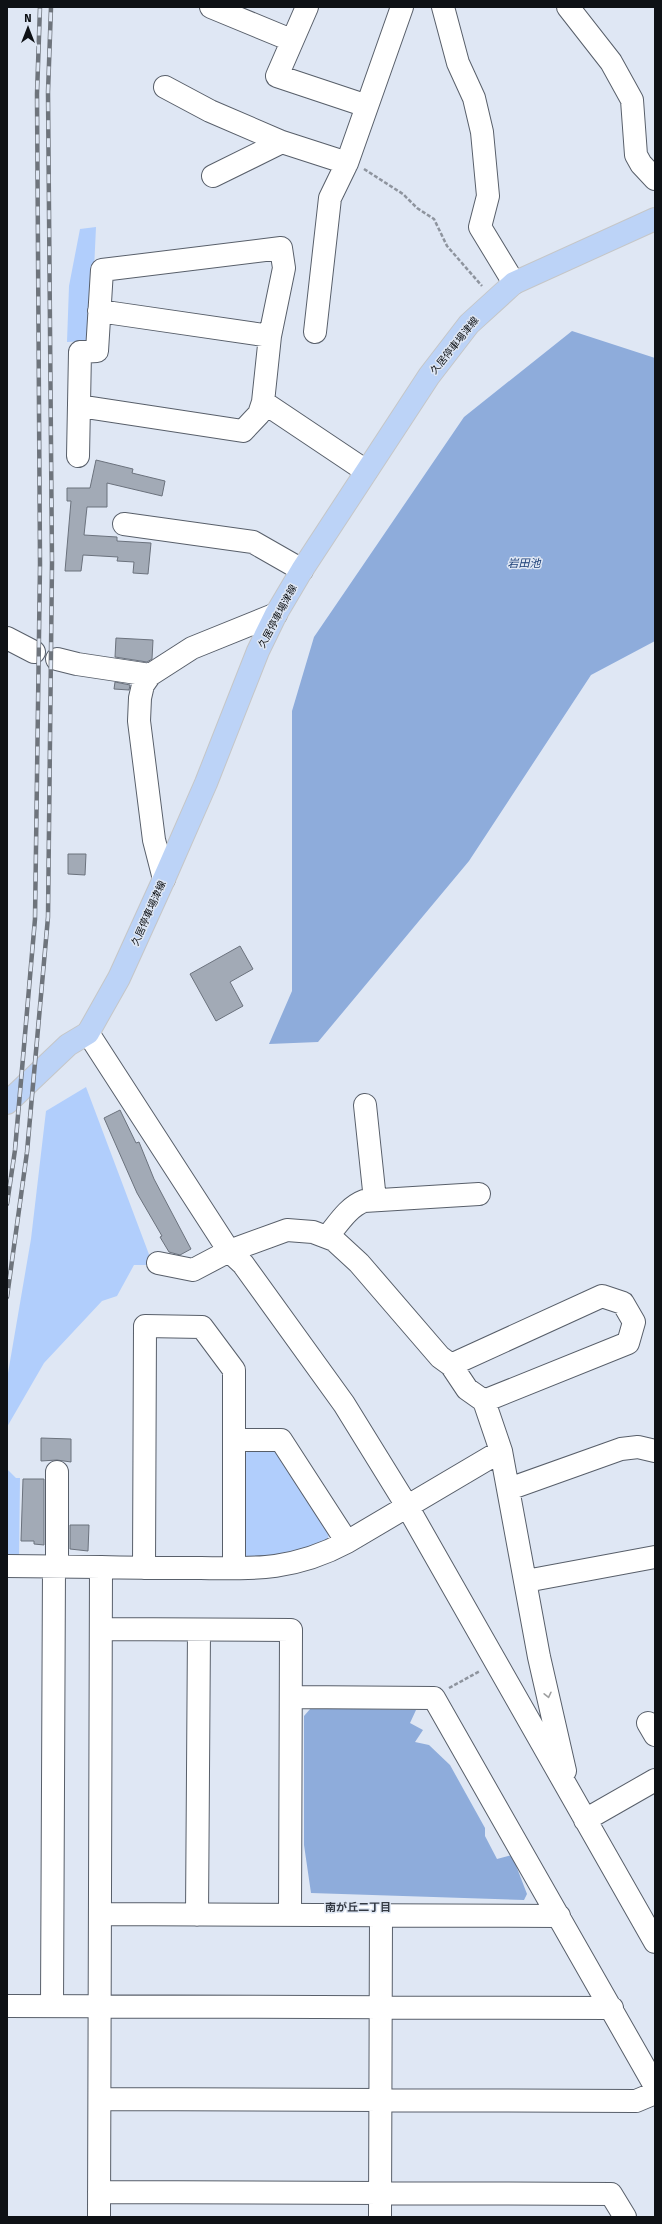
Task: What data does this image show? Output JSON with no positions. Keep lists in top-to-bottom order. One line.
{"streets":{"main road":["久居停車場津線"]},"districts":["南が丘二丁目"],"water":["岩田池"],"north":"top"}
